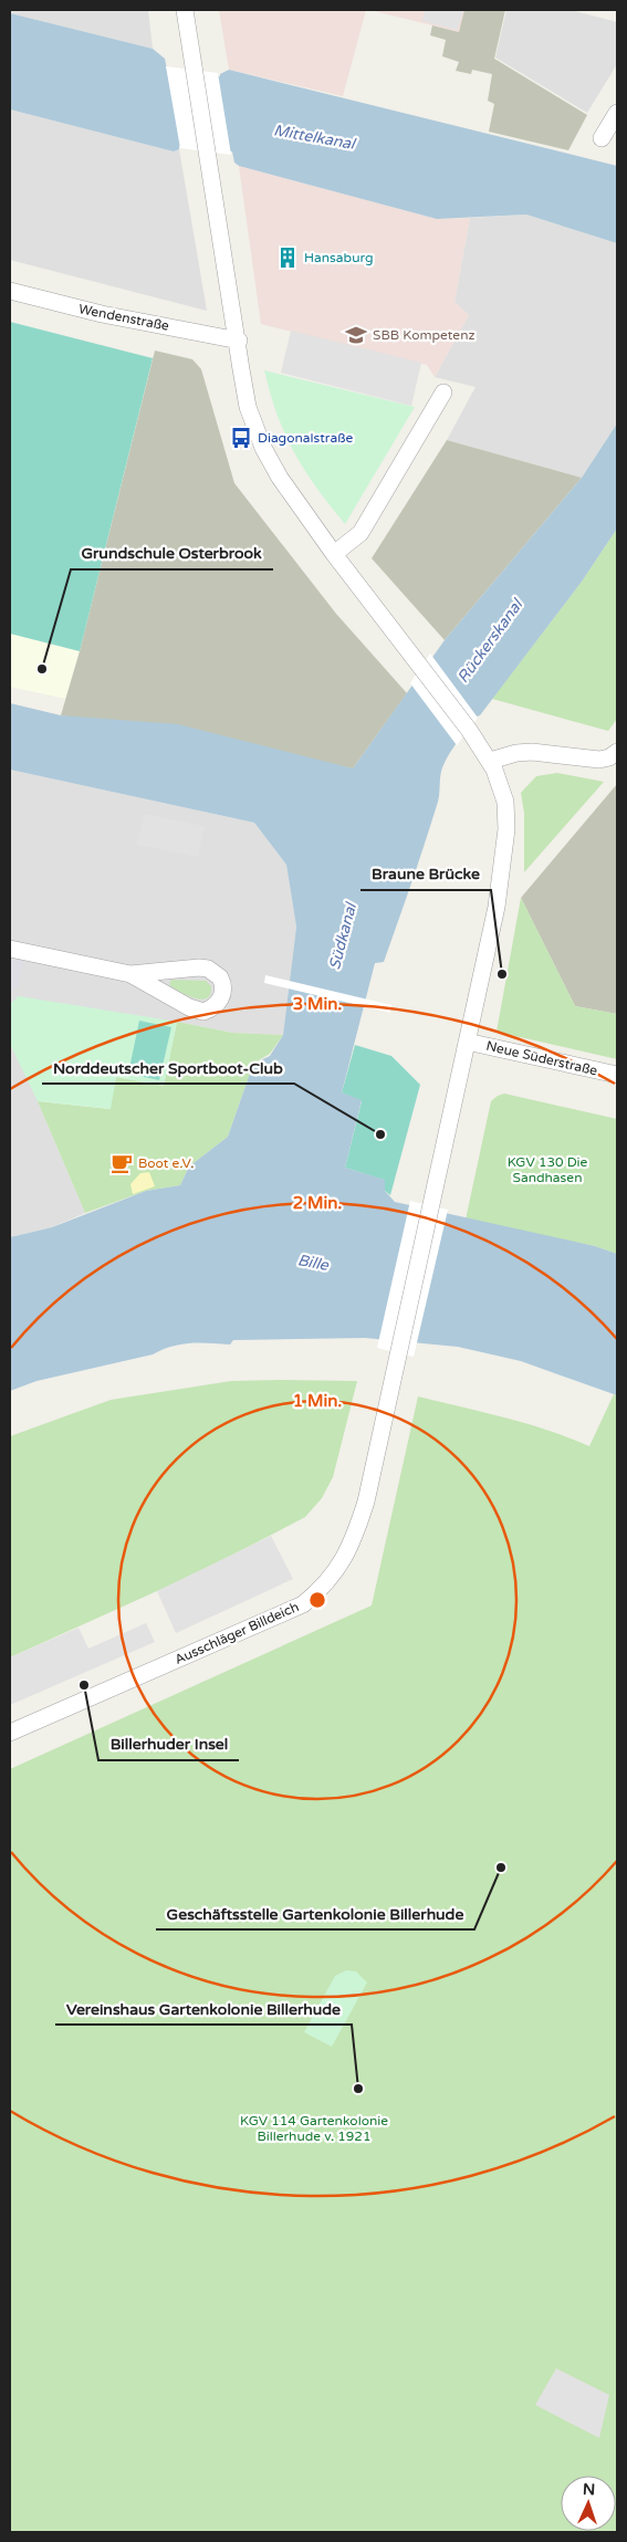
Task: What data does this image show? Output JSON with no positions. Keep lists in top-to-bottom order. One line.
{"streets":{"street":["Wendenstraße","Neue Süderstraße","Ausschläger Billdeich"]},"crossings":[["Neue Süderstraße","Ausschläger Billdeich"]],"water":["Mittelkanal","Rückerskanal","Südkanal","Bille"],"parks":["KGV 130 Die Sandhasen","KGV 114 Gartenkolonie Billerhude v. 1921"],"places":{"building":["Hansaburg"],"school or university":["SBB Kompetenz"],"bus stop":["Diagonalstraße"],"other":["Grundschule Osterbrook","Braune Brücke","Norddeutscher Sportboot-Club","Billerhuder Insel","Geschäftsstelle Gartenkolonie Billerhude","Vereinshaus Gartenkolonie Billerhude"],"cafe":["Boot e.V."]},"north":"top","rings":["3 Min.","2 Min.","1 Min."]}
